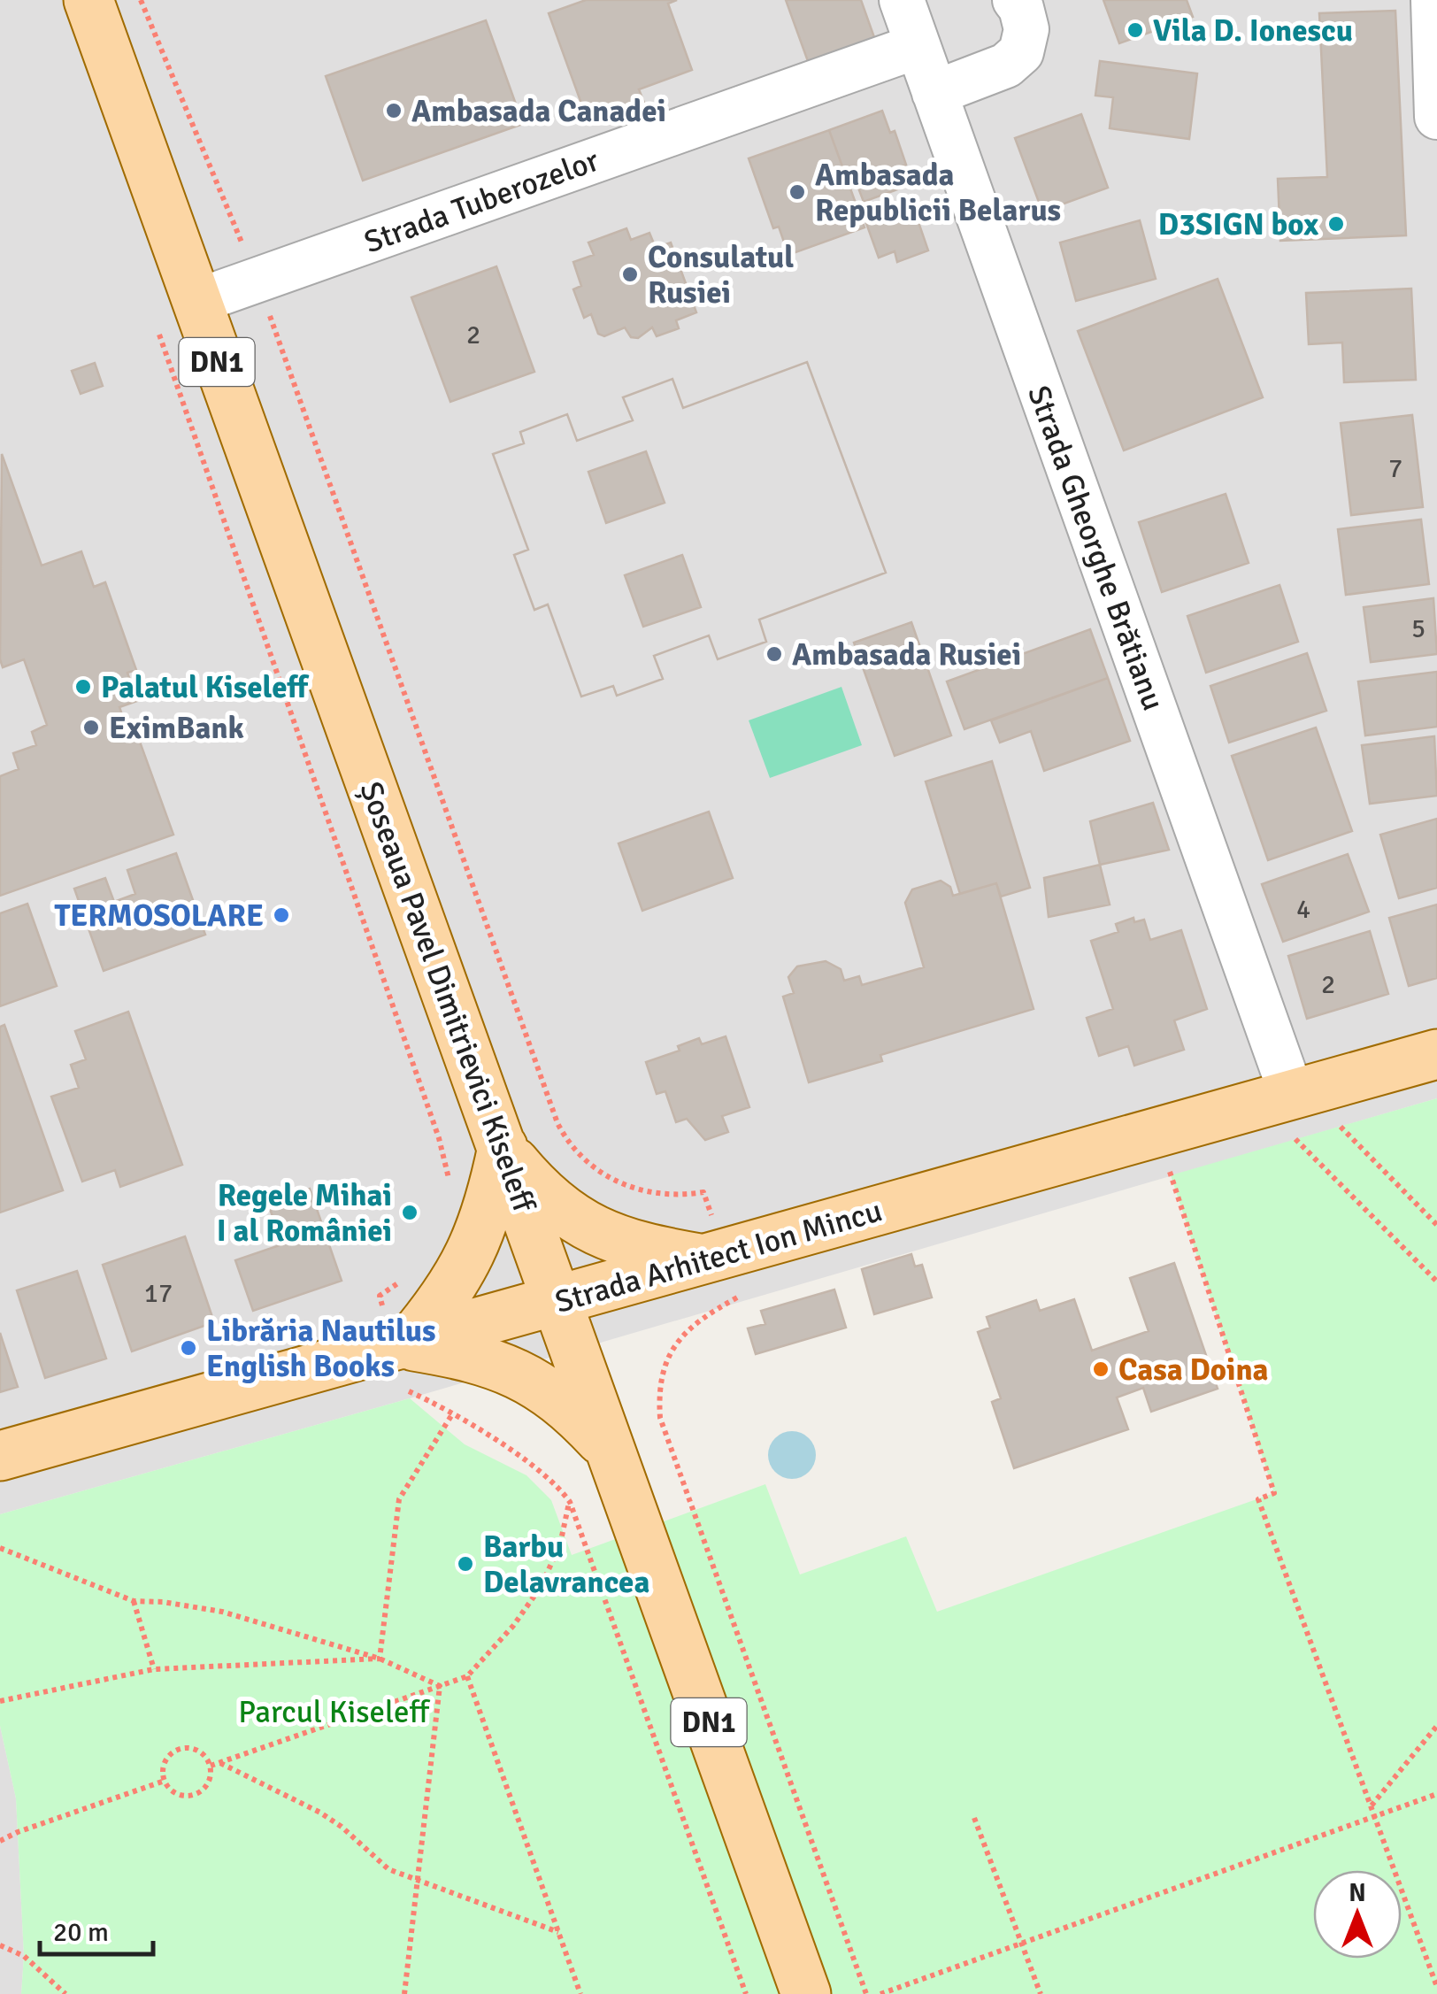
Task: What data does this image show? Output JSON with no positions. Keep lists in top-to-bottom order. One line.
{"streets":{"main road":["DN1","Șoseaua Pavel Dimitrievici Kiseleff","Strada Arhitect Ion Mincu"],"street":["Strada Tuberozelor","Strada Gheorghe Brătianu"]},"crossings":[["Strada Tuberozelor","Strada Gheorghe Brătianu"],["Strada Tuberozelor","Șoseaua Pavel Dimitrievici Kiseleff"],["Strada Gheorghe Brătianu","Strada Arhitect Ion Mincu"],["Șoseaua Pavel Dimitrievici Kiseleff","Strada Arhitect Ion Mincu"]],"parks":["Parcul Kiseleff"],"places":["Vila D. Ionescu","Ambasada Canadei","Ambasada Republicii Belarus","D3SIGN box","Consulatul Rusiei","Ambasada Rusiei","Palatul Kiseleff","EximBank","TERMOSOLARE","Regele Mihai I al României","Librăria Nautilus English Books","Casa Doina","Barbu Delavrancea"],"house_numbers":["2","7","5","4","2","17"],"scale_bar":"20 m","north":"top"}
